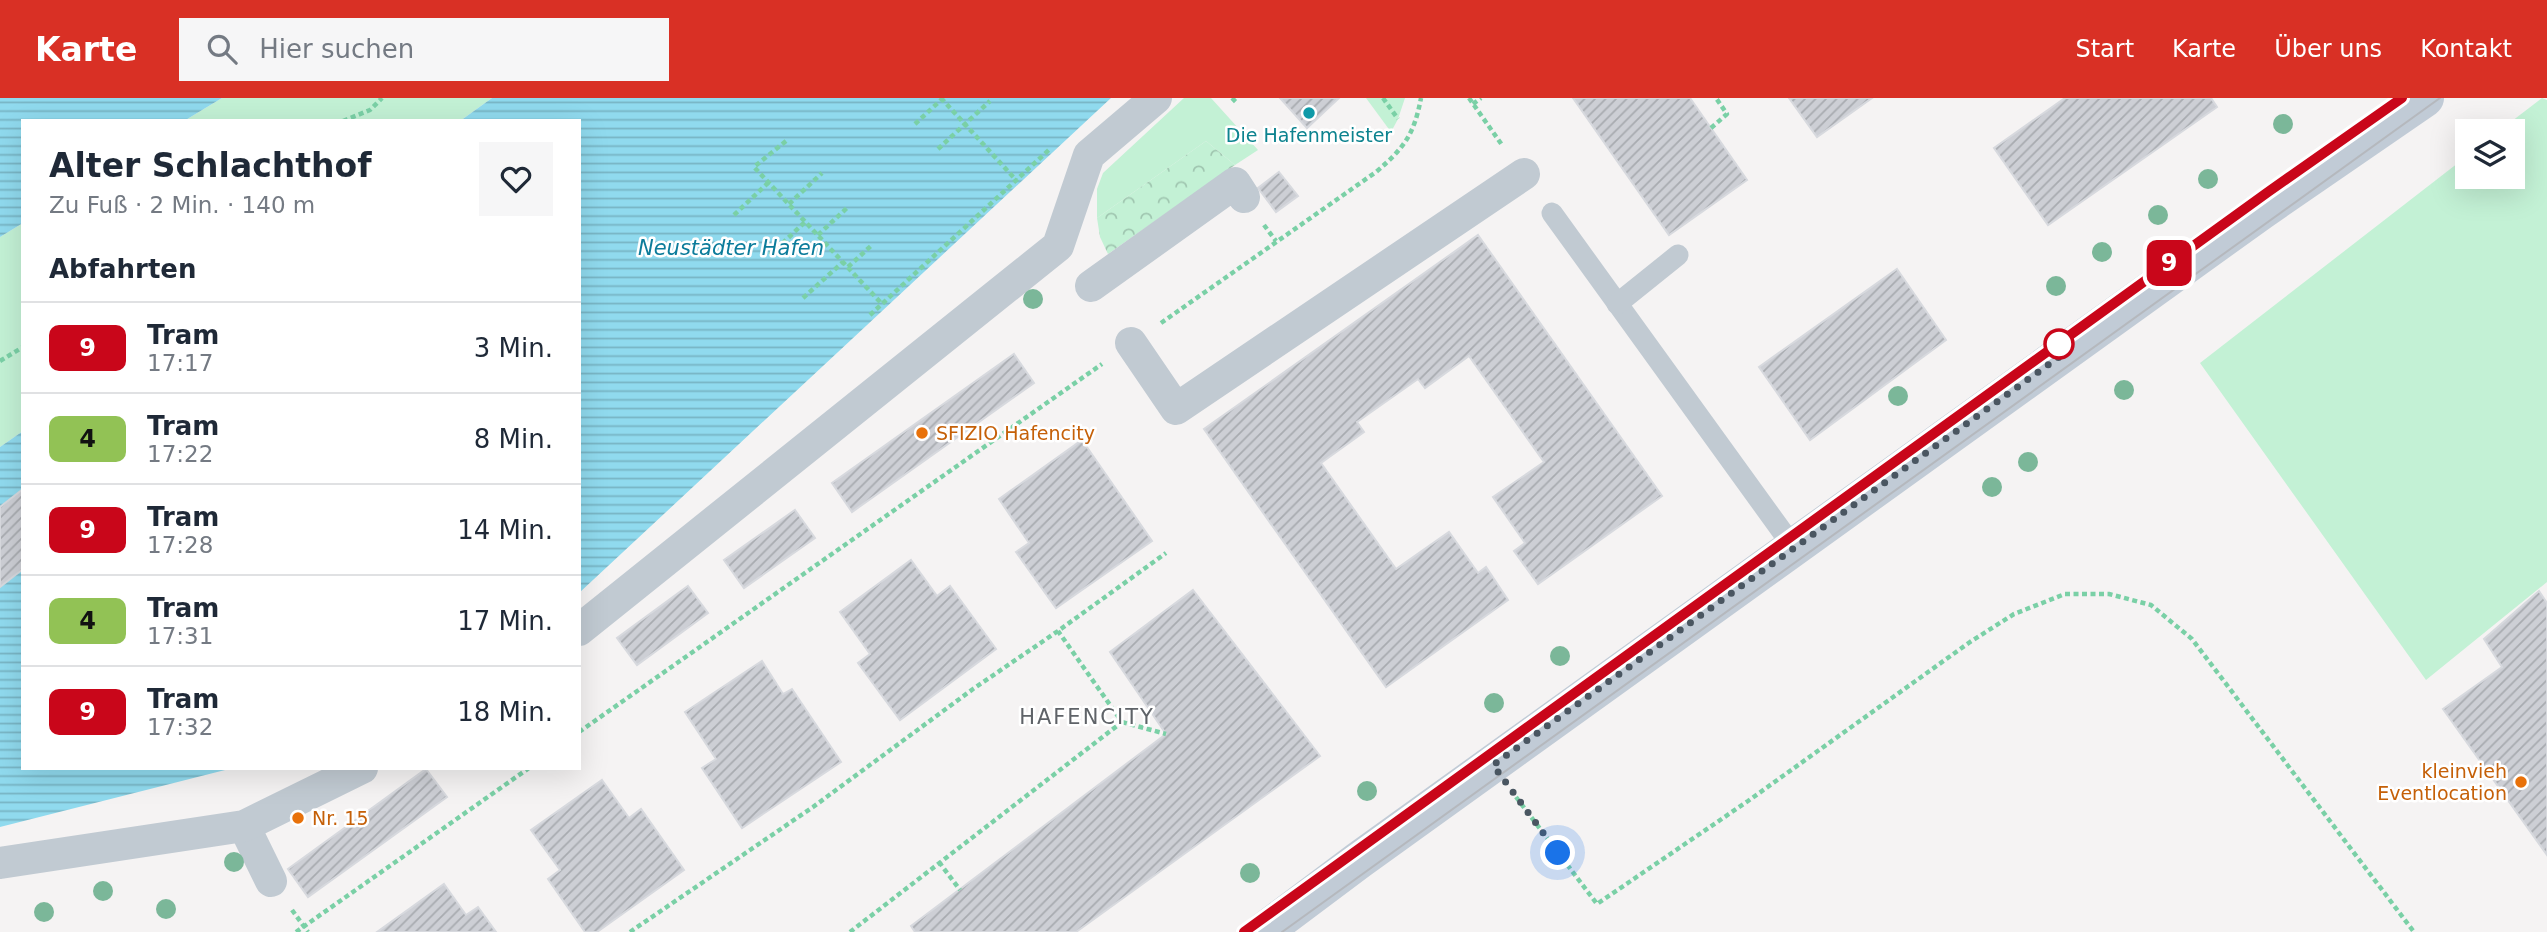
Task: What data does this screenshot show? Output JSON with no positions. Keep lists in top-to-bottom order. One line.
{"districts":["HAFENCITY"],"water":["Neustädter Hafen"],"places":["Die Hafenmeister","SFIZIO Hafencity","kleinvieh Eventlocation","Nr. 15"],"lines":["tram line 9"],"page":{"header":"Karte","search":"Hier suchen","nav":["Start","Karte","Über uns","Kontakt"],"on_map":"9","heading":[["Alter Schlachthof","Zu Fuß · 2 Min. · 140 m"],"Abfahrten"],"list":[{"mark":"9","name":"Tram","note":"17:17","value":"3 Min."},{"mark":"4","name":"Tram","note":"17:22","value":"8 Min."},{"mark":"9","name":"Tram","note":"17:28","value":"14 Min."},{"mark":"4","name":"Tram","note":"17:31","value":"17 Min."},{"mark":"9","name":"Tram","note":"17:32","value":"18 Min."}]}}
